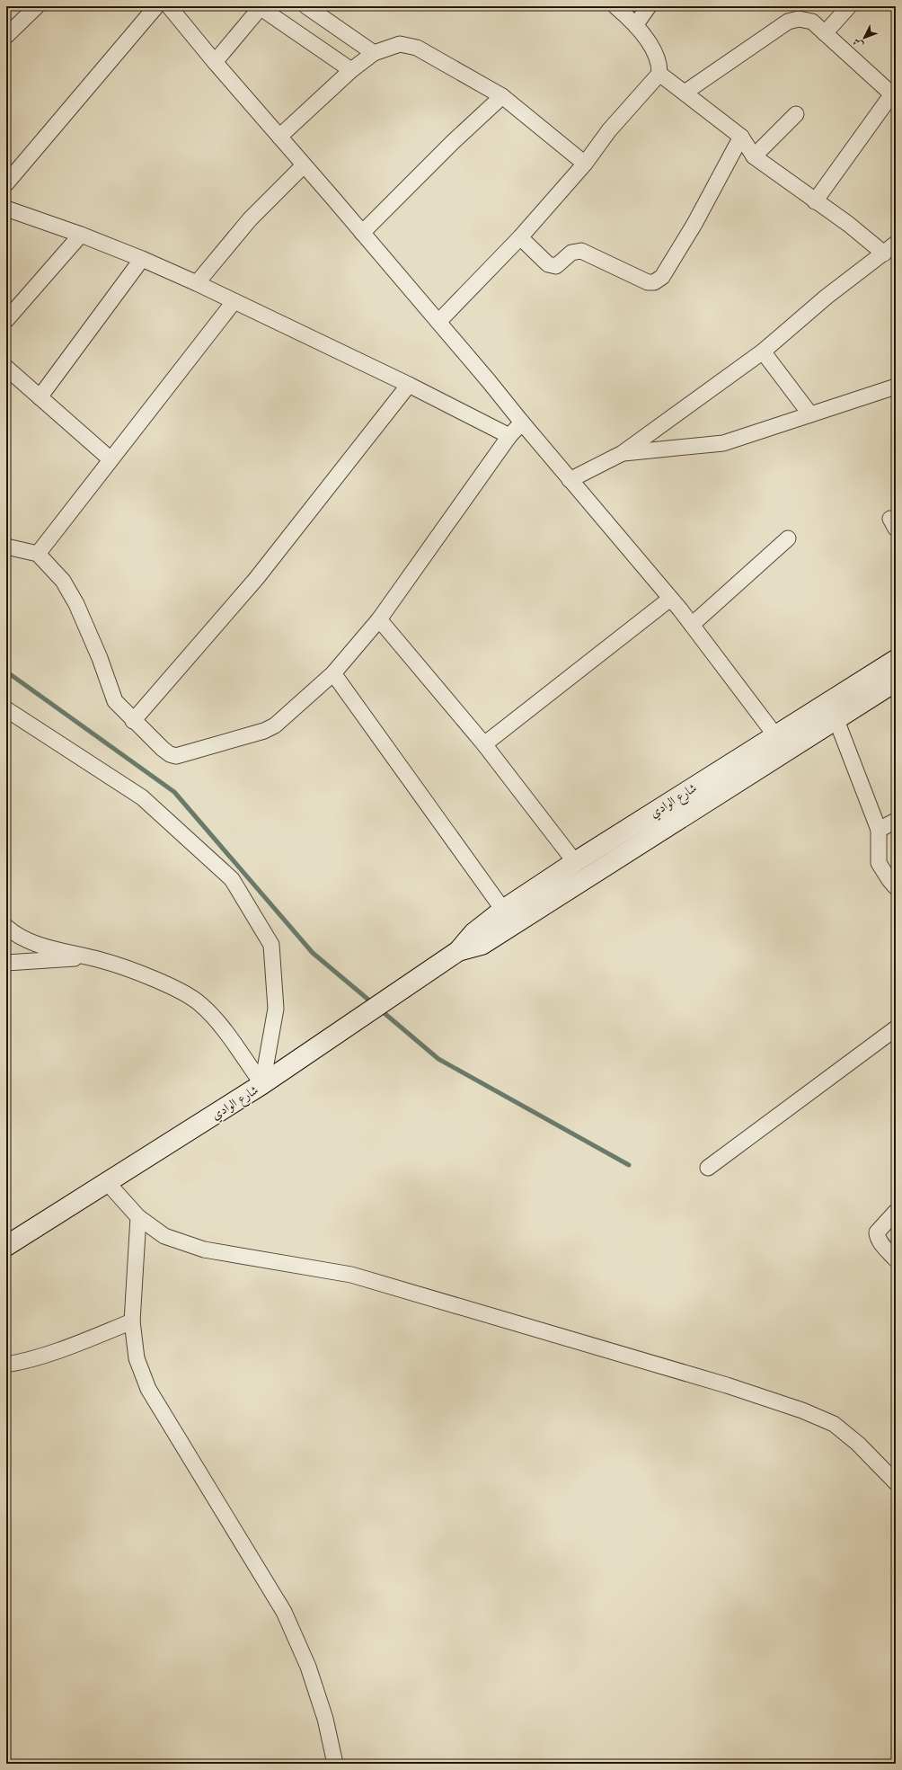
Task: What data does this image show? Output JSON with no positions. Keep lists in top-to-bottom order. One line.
{"streets":{"main road":["شارع الوادي"]},"north":"bottom left"}
